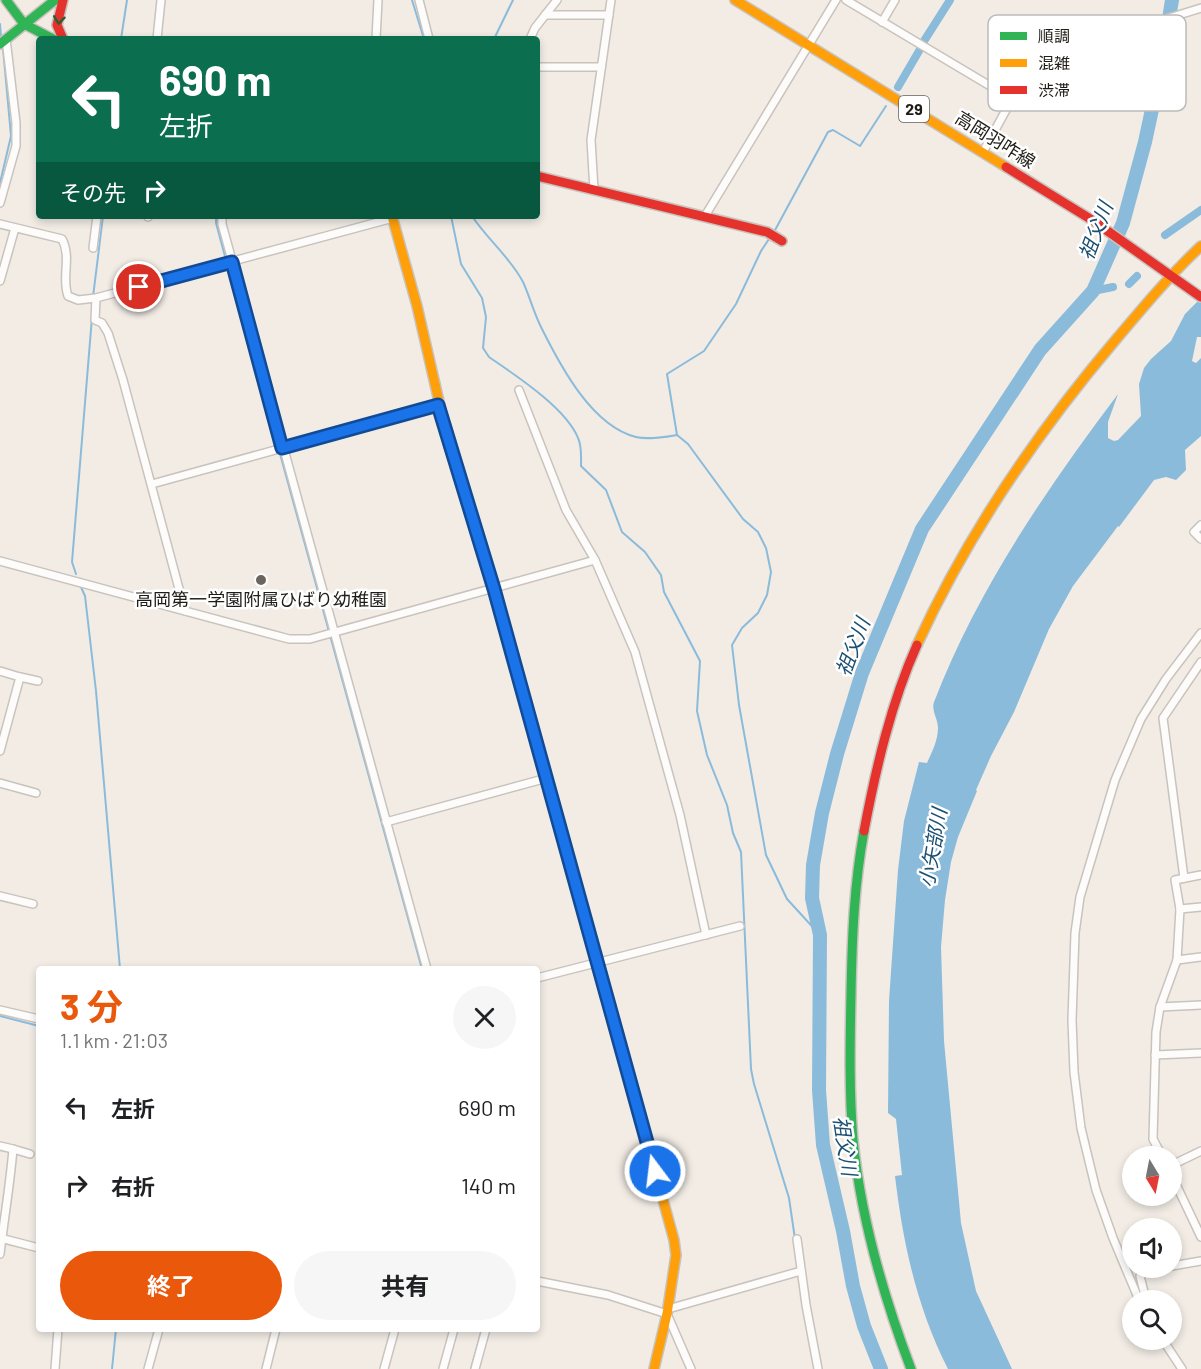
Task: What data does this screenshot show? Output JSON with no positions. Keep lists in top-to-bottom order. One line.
{"streets":{"main road":["29","高岡羽咋線"]},"water":["祖父川","小矢部川"],"places":["高岡第一学園附属ひばり幼稚園"],"legend":["順調","混雑","渋滞"],"north":"bottom","page":{"turn":["690 m","左折"],"then":"その先","heading":["3 分","1.1 km · 21:03"],"list":[{"name":"左折","value":"690 m"},{"name":"右折","value":"140 m"}],"buttons":["終了","共有"]}}
